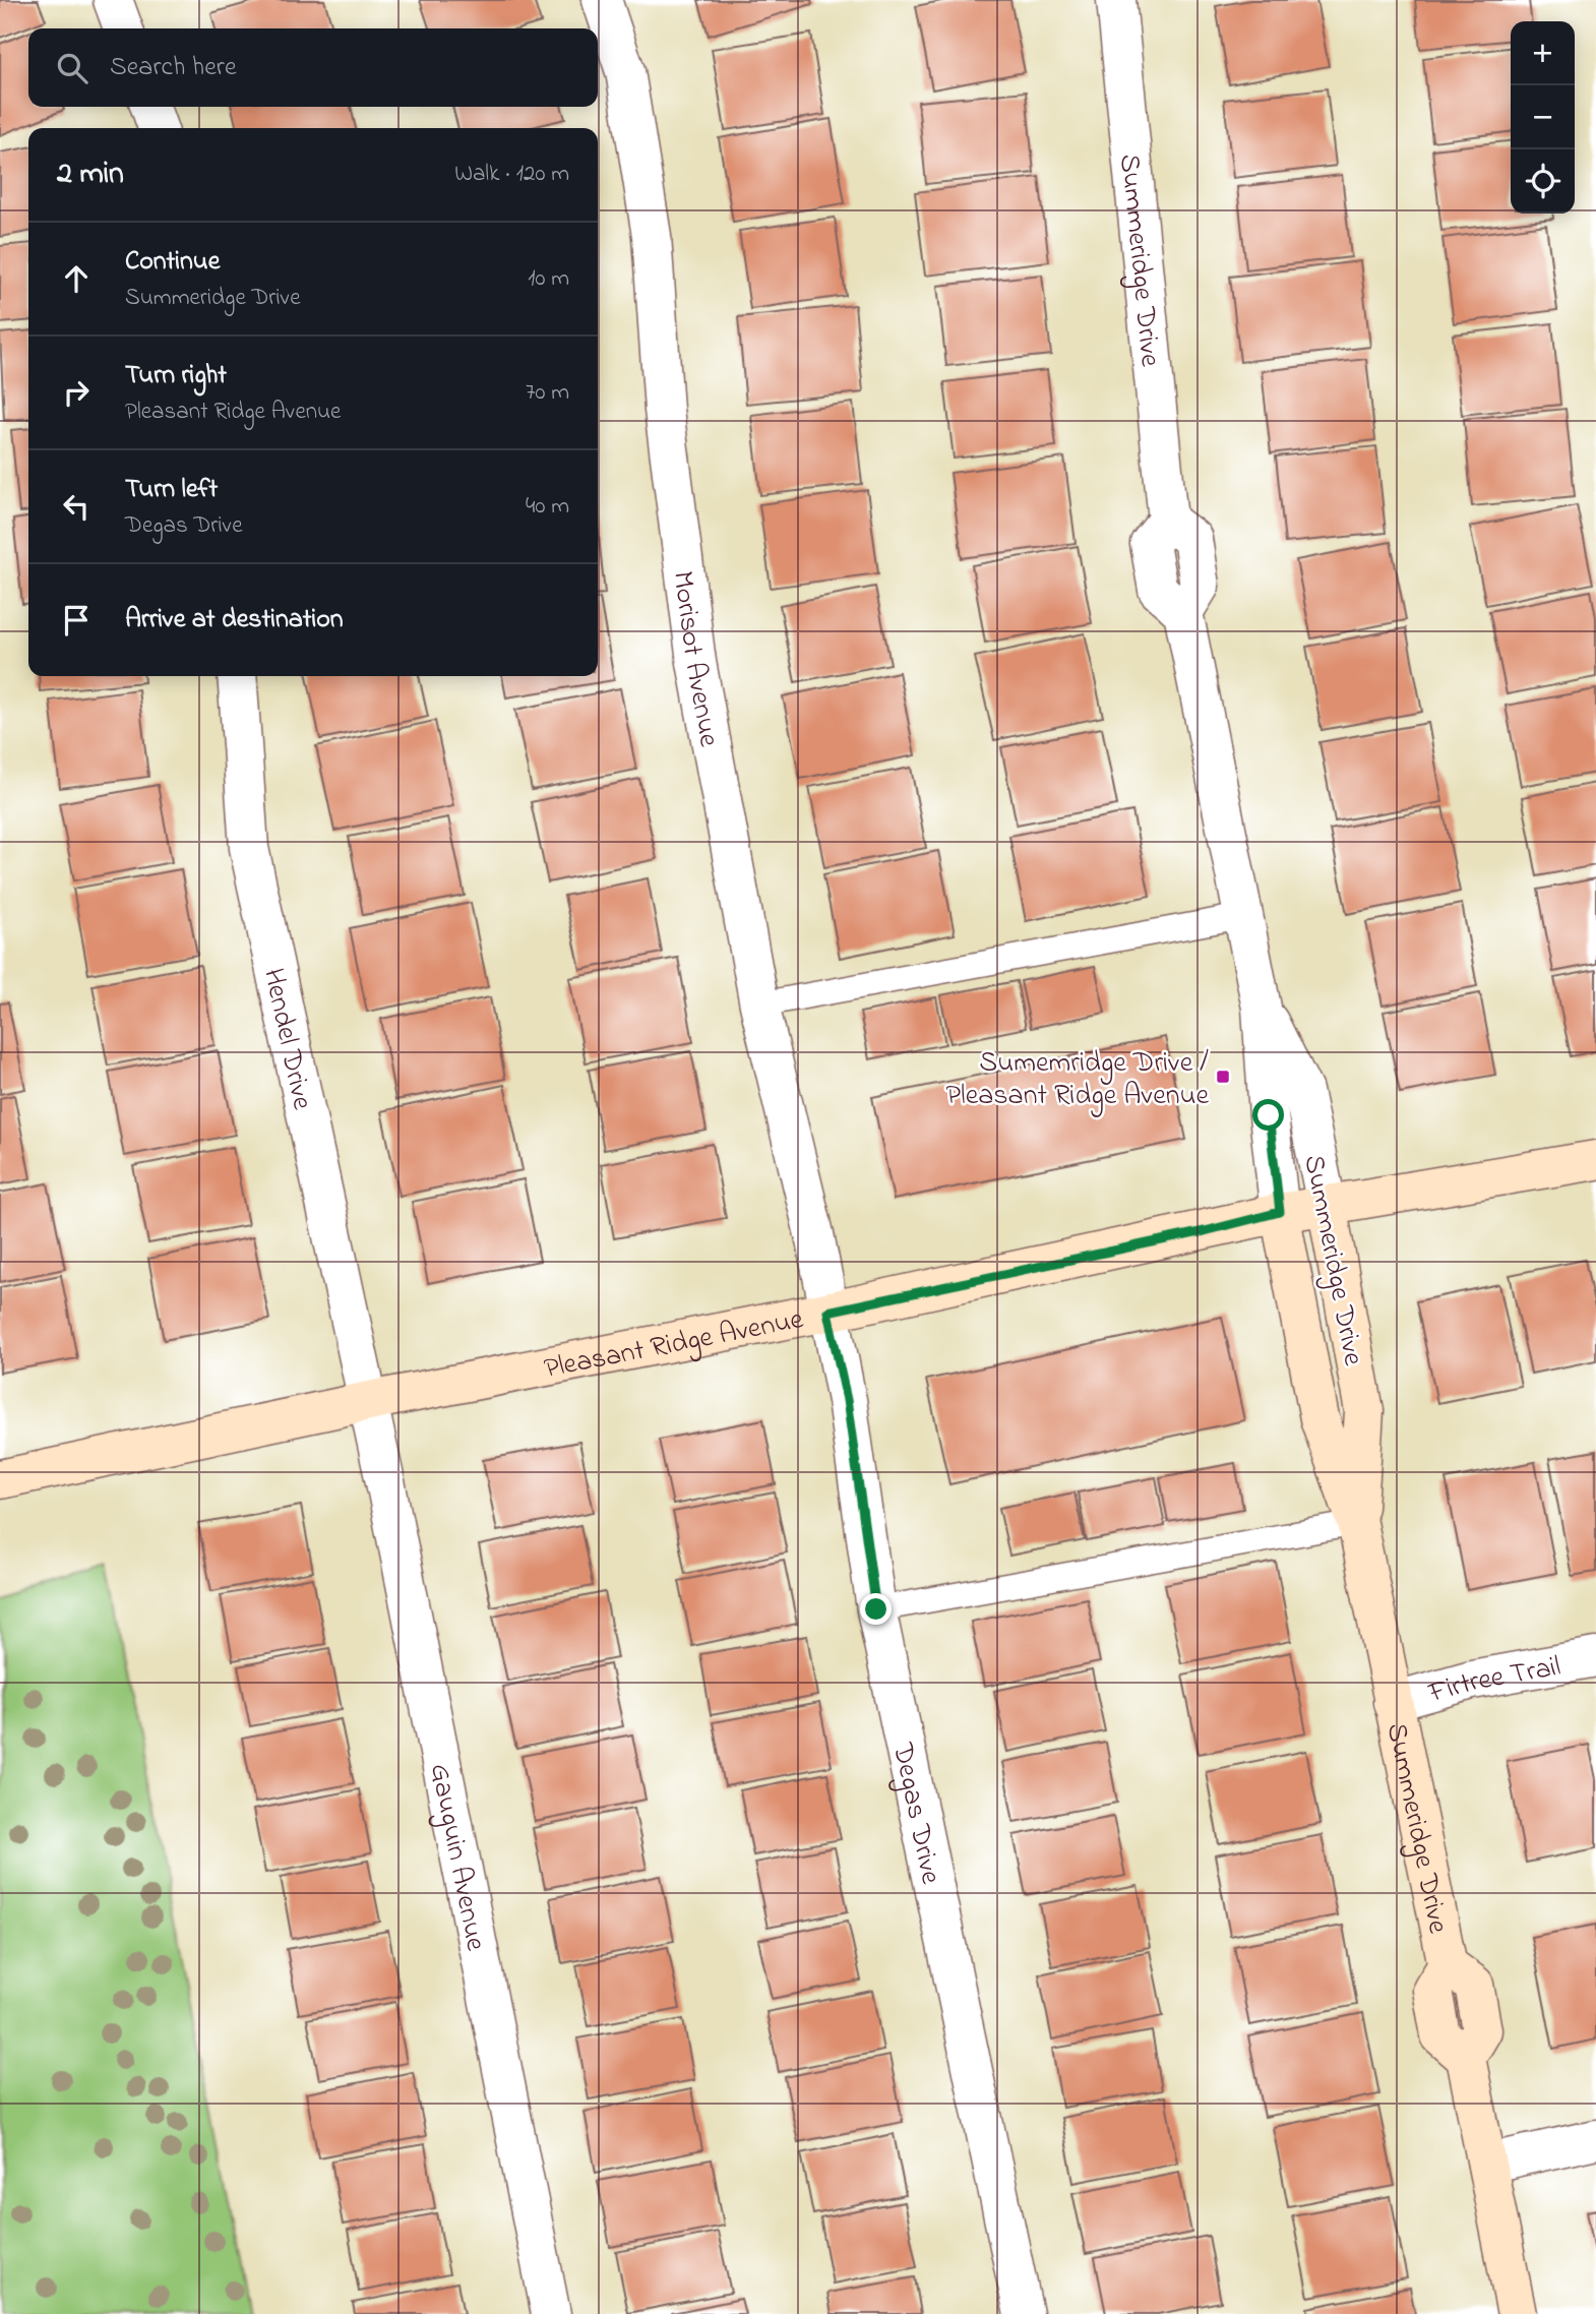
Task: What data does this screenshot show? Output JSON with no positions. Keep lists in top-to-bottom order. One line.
{"streets":{"street":["Summeridge Drive","Morisot Avenue","Hendel Drive","Pleasant Ridge Avenue","Firtree Trail","Degas Drive","Gauguin Avenue"]},"crossings":[["Summeridge Drive","Pleasant Ridge Avenue"],["Summeridge Drive","Firtree Trail"],["Morisot Avenue","Pleasant Ridge Avenue"],["Morisot Avenue","Degas Drive"],["Hendel Drive","Pleasant Ridge Avenue"],["Hendel Drive","Gauguin Avenue"],["Pleasant Ridge Avenue","Degas Drive"],["Pleasant Ridge Avenue","Gauguin Avenue"]],"places":{"transit":["Sumemridge Drive / Pleasant Ridge Avenue"]},"page":{"map_buttons":["+","−"],"search":"Search here","heading":["2 min","Walk · 120 m"],"list":[["Continue","Summeridge Drive","10 m"],["Turn right","Pleasant Ridge Avenue","70 m"],["Turn left","Degas Drive","40 m"],"Arrive at destination"]}}
